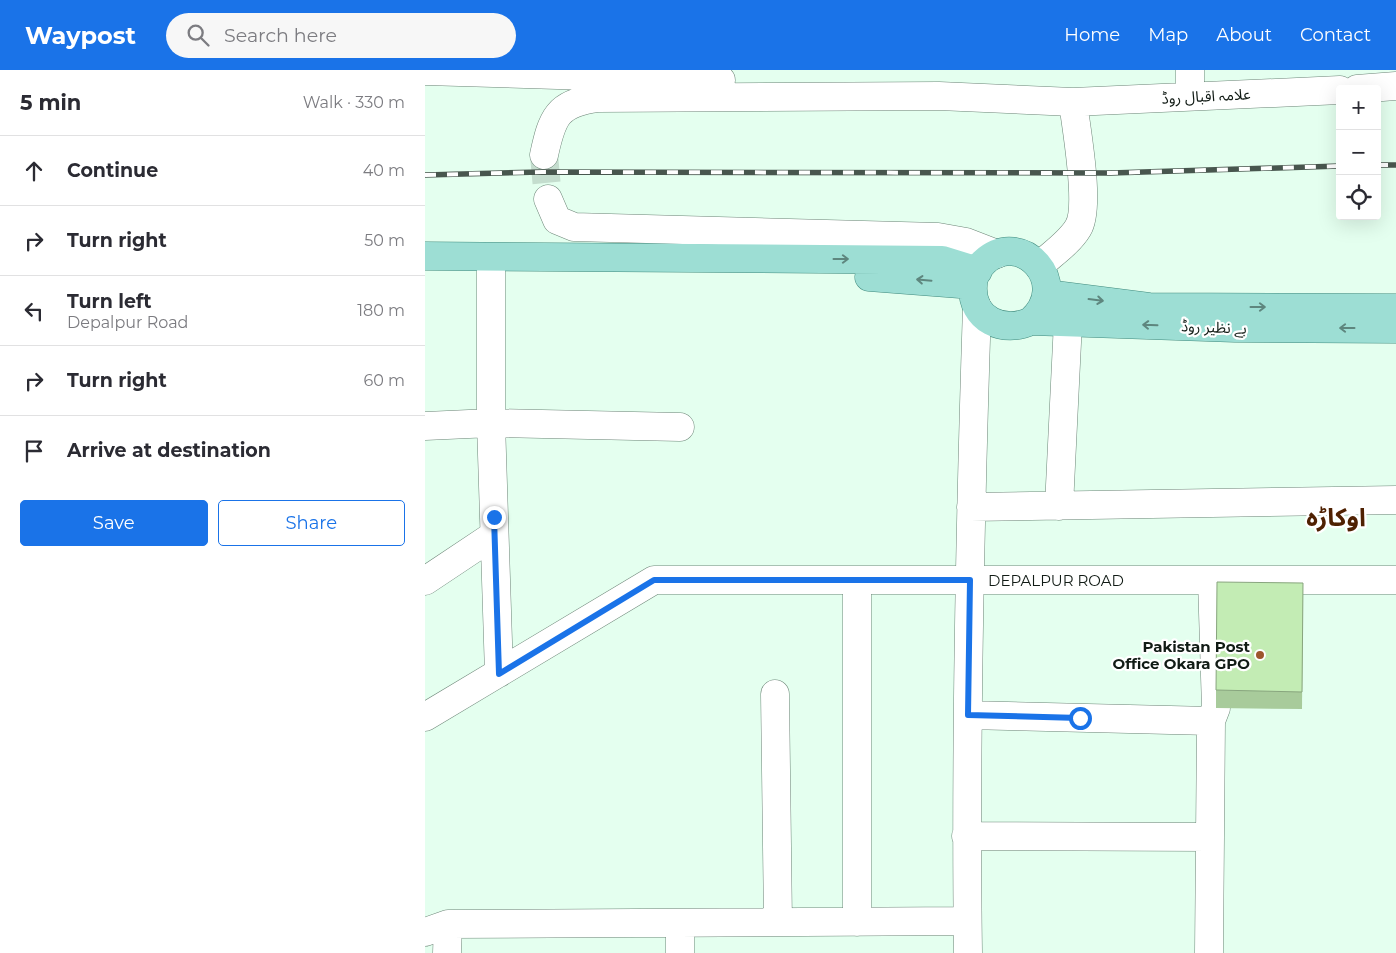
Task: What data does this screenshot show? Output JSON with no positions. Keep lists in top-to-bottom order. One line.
{"streets":{"main road":["بے نظیر روڈ"],"street":["علامہ اقبال روڈ","DEPALPUR ROAD"]},"districts":["اوکاڑہ"],"places":["Pakistan Post Office Okara GPO"],"page":{"header":"Waypost","search":"Search here","nav":["Home","Map","About","Contact"],"heading":["5 min","Walk · 330 m"],"map_buttons":["+","−"],"list":[["Continue","40 m"],["Turn right","50 m"],["Turn left","Depalpur Road","180 m"],["Turn right","60 m"],"Arrive at destination"],"buttons":["Save","Share"]}}
